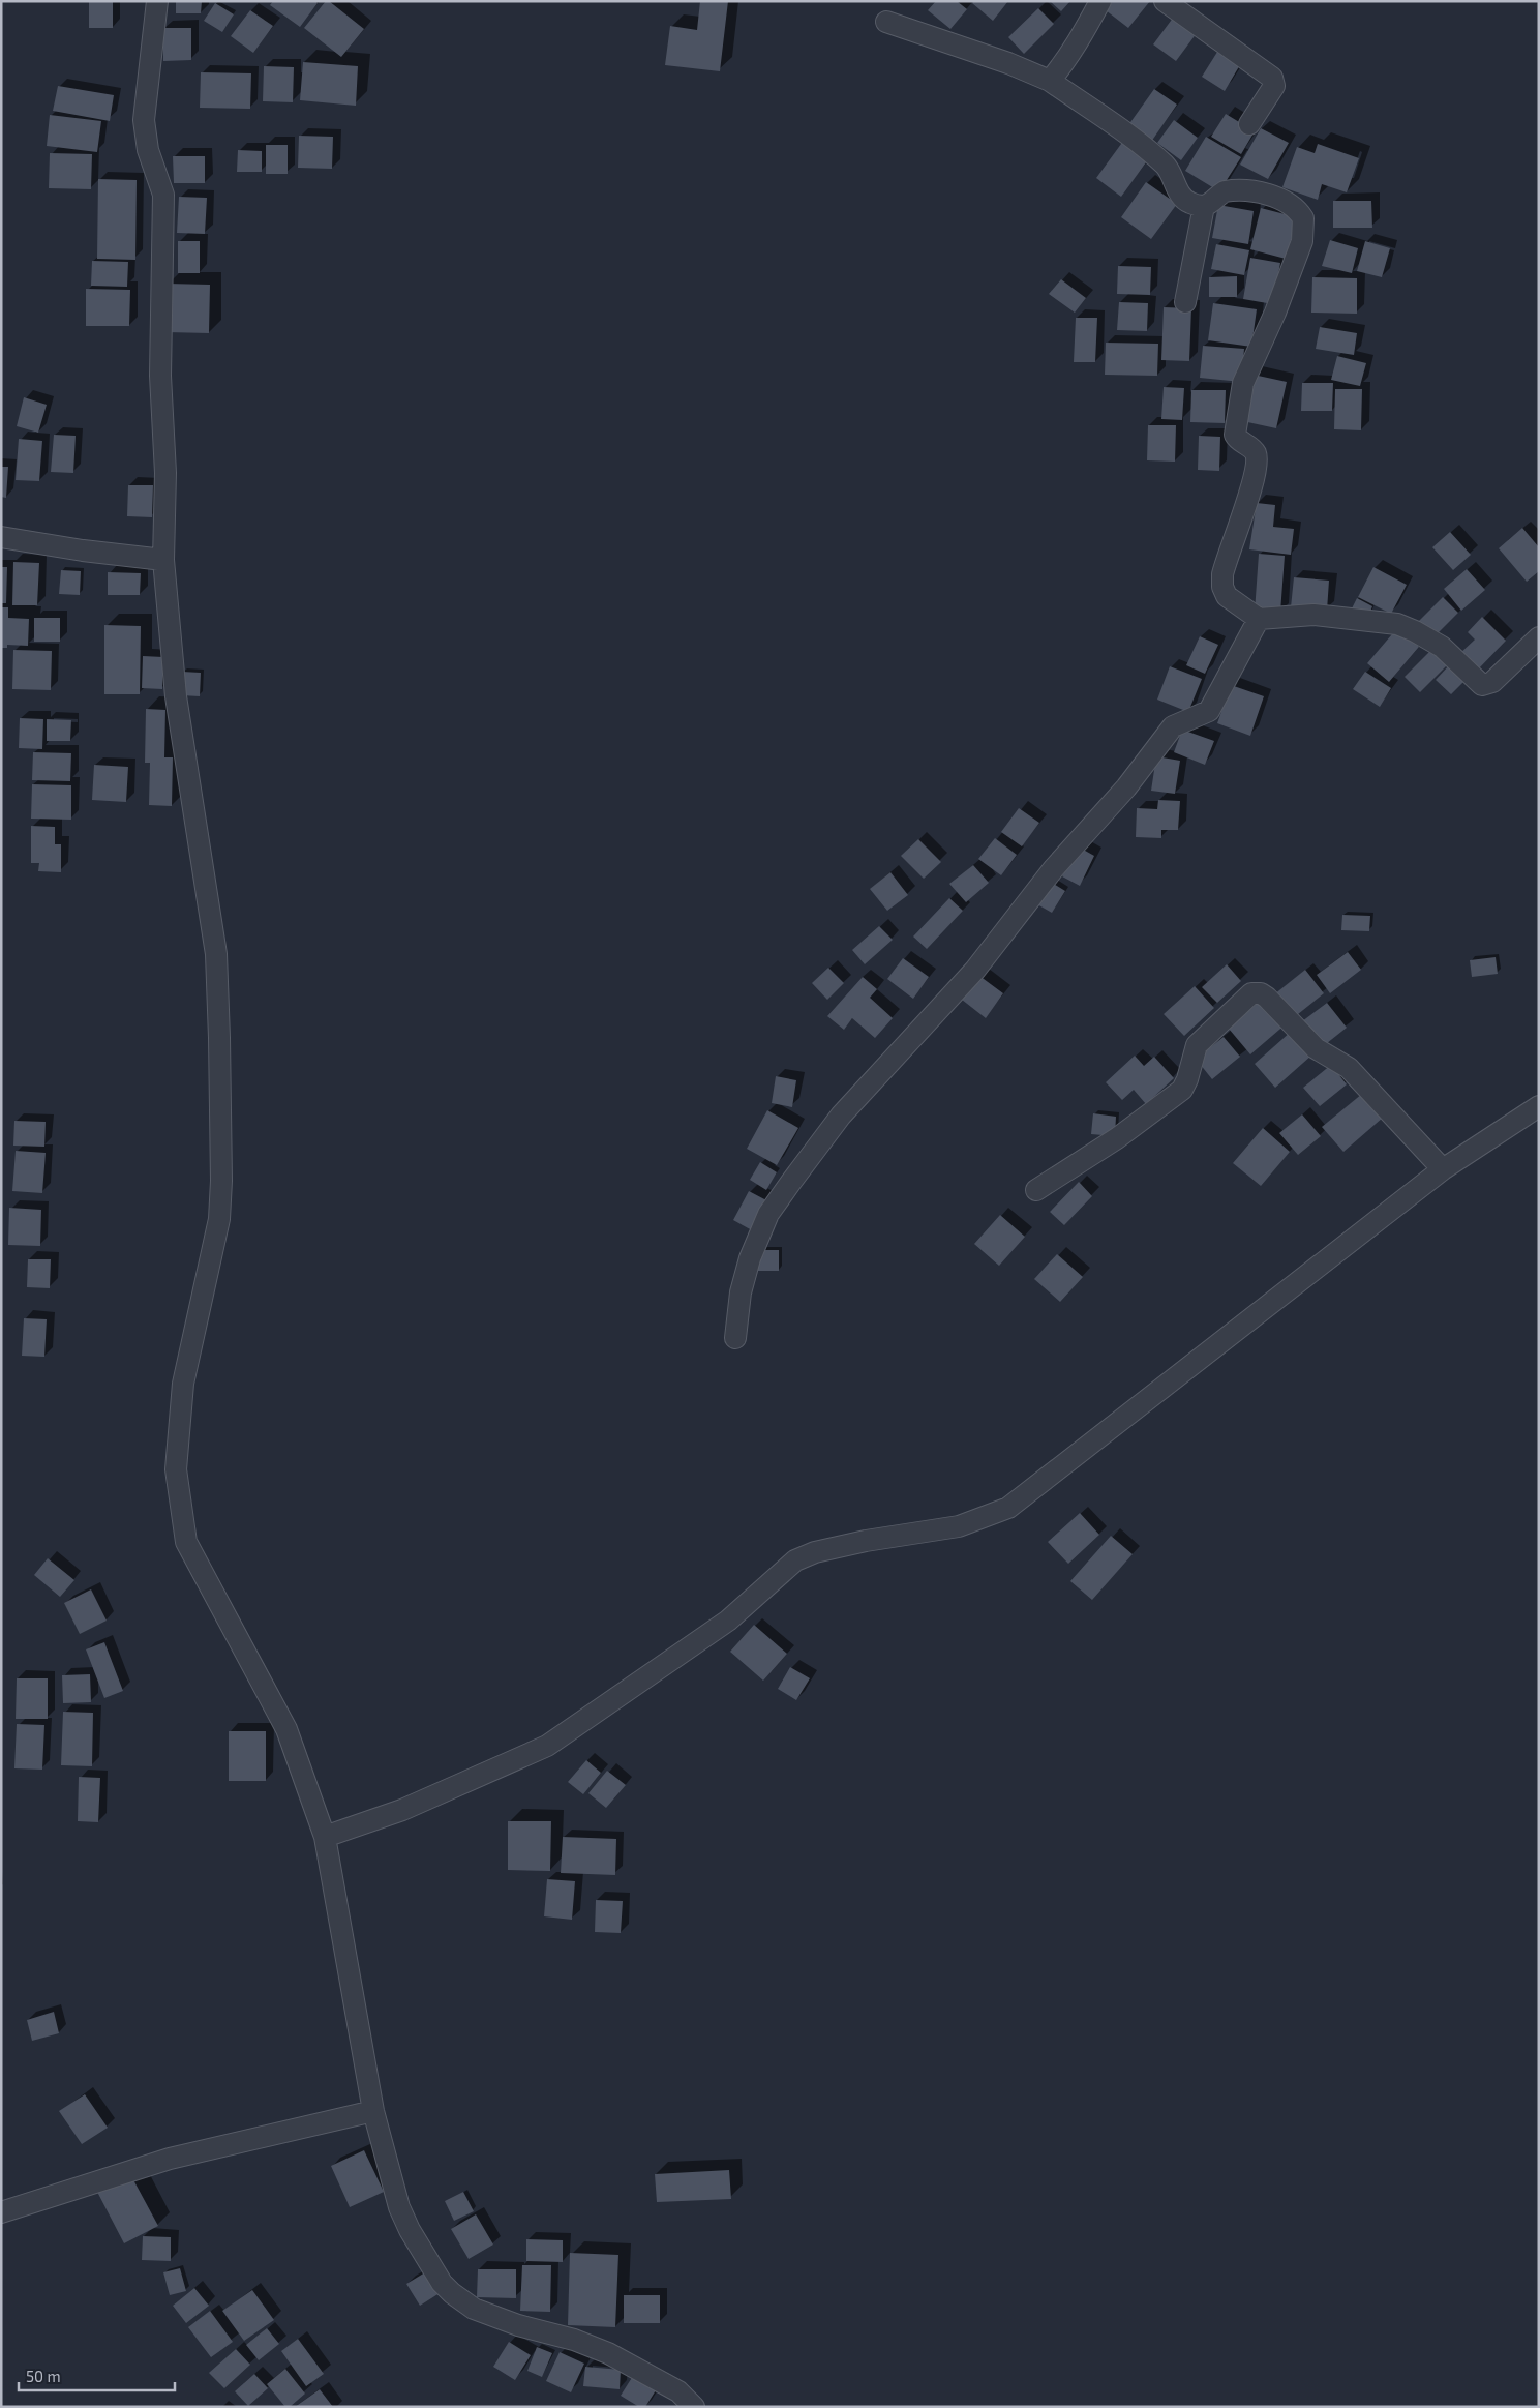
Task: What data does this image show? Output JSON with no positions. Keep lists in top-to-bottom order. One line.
{"scale_bar":"50 m"}
